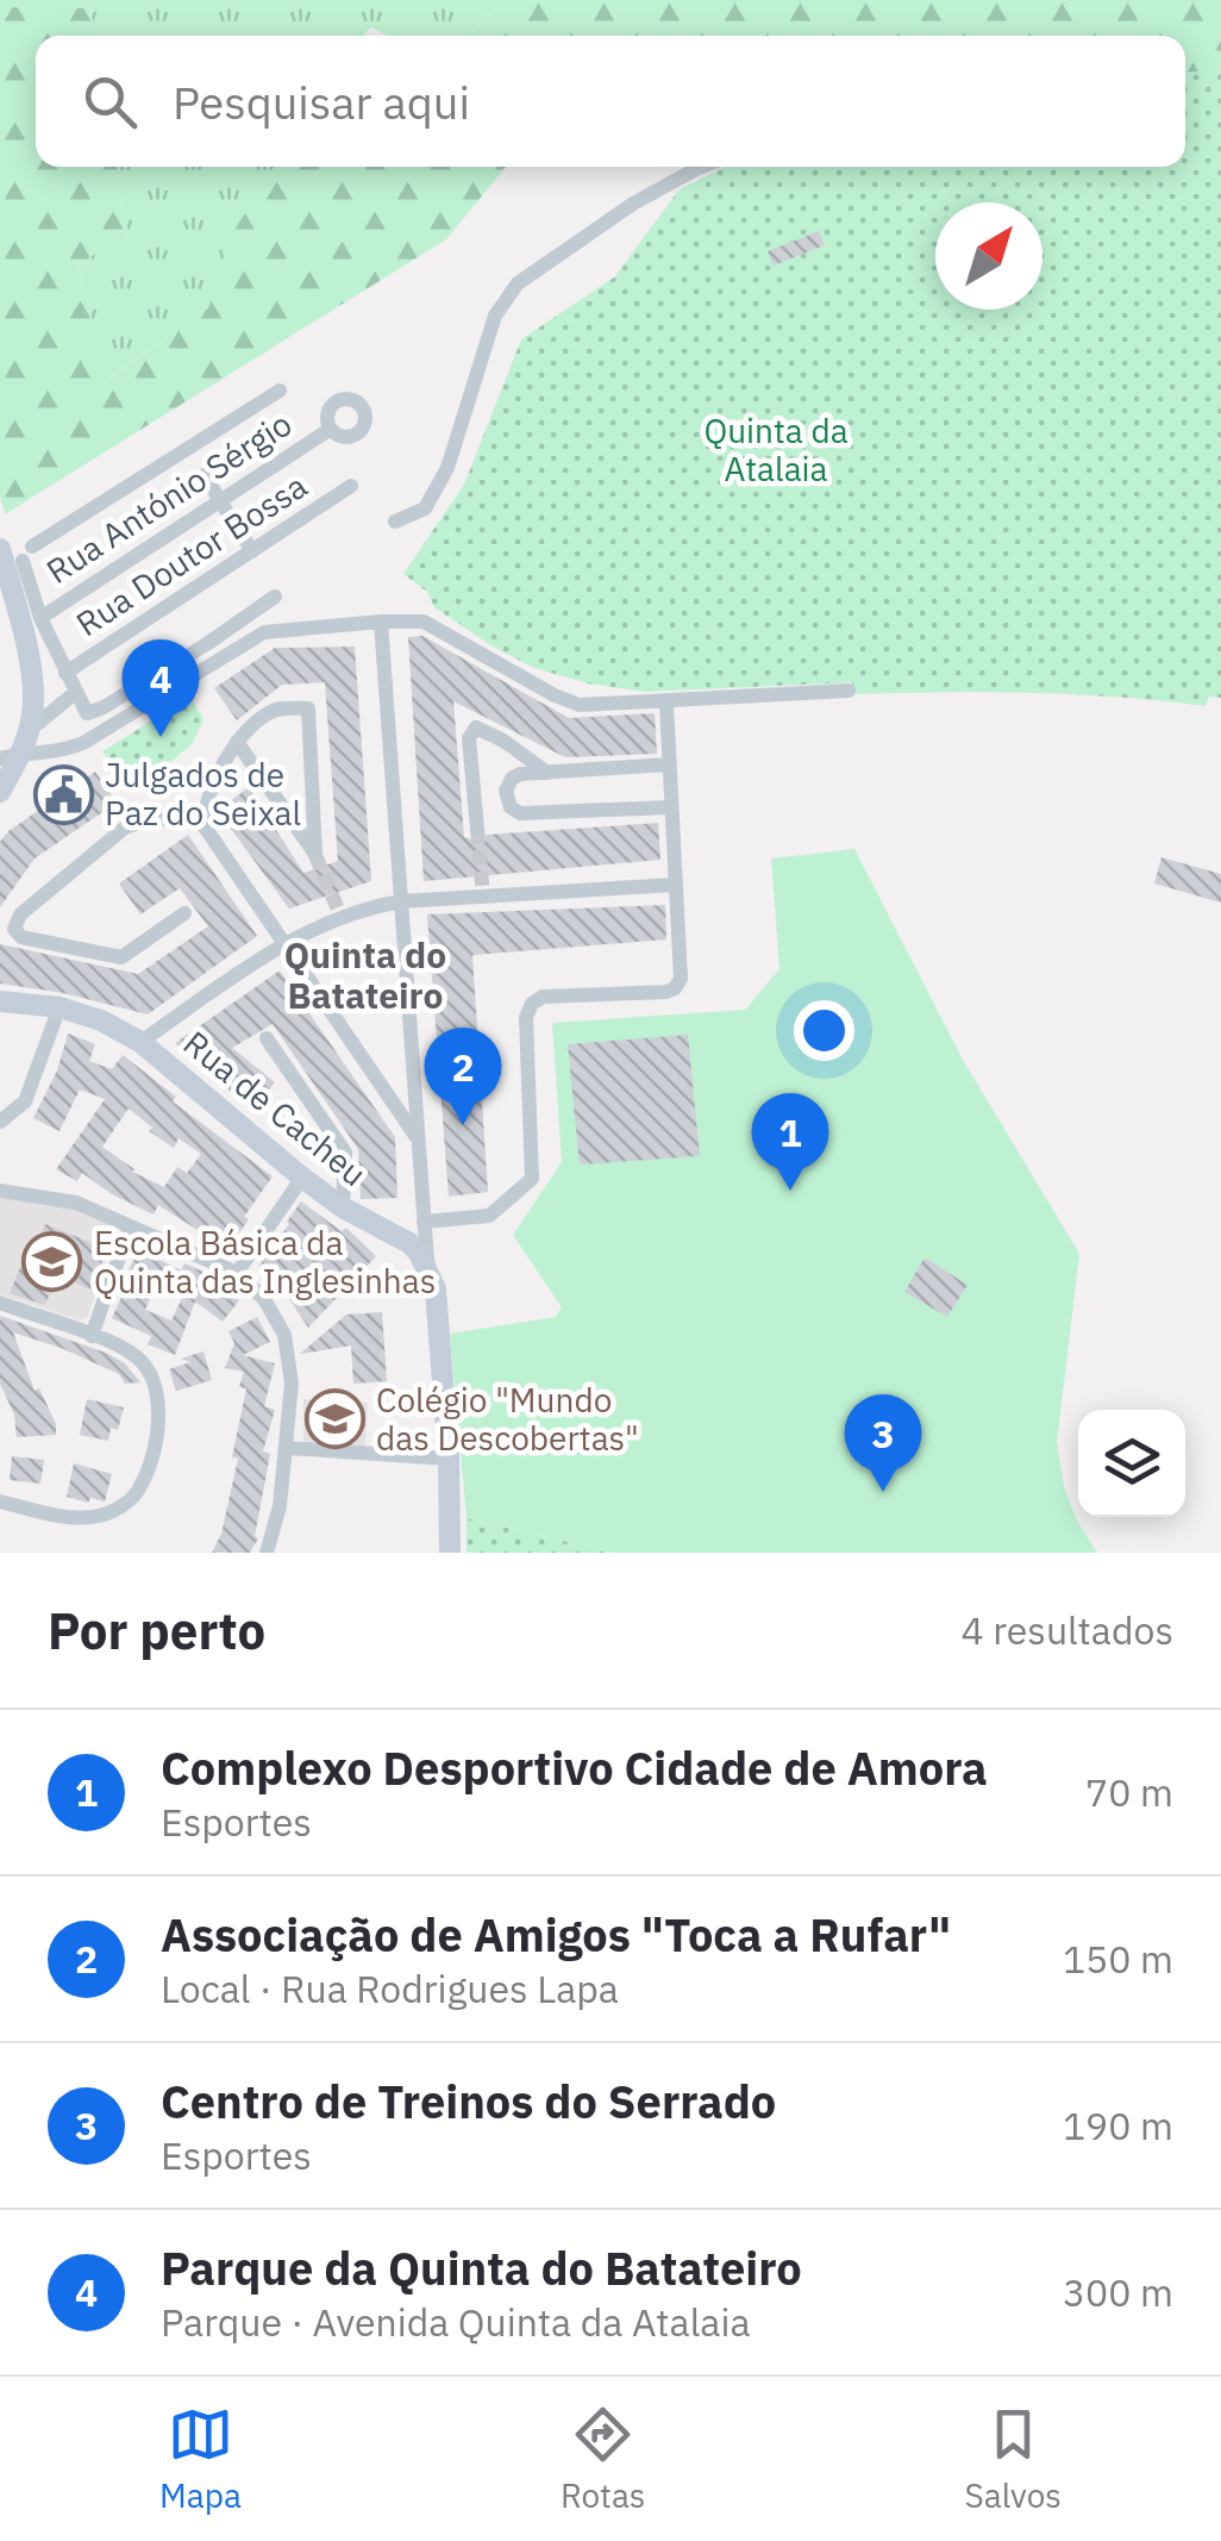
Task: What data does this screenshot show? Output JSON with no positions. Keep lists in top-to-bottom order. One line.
{"streets":{"main road":["Rua de Cacheu"],"street":["Rua António Sérgio","Rua Doutor Bossa"]},"districts":["Quinta do Batateiro"],"parks":["Quinta da Atalaia"],"places":{"public building":["Julgados de Paz do Seixal"],"school or university":["Escola Básica da Quinta das Inglesinhas","Colégio \"Mundo das Descobertas\""]},"north":"top right","page":{"search":"Pesquisar aqui","pins":["4","2","1","3"],"heading":["Por perto","4 resultados"],"list":[{"mark":"1","name":"Complexo Desportivo Cidade de Amora","note":"Esportes","value":"70 m"},{"mark":"2","name":"Associação de Amigos \"Toca a Rufar\"","note":"Local · Rua Rodrigues Lapa","value":"150 m"},{"mark":"3","name":"Centro de Treinos do Serrado","note":"Esportes","value":"190 m"},{"mark":"4","name":"Parque da Quinta do Batateiro","note":"Parque · Avenida Quinta da Atalaia","value":"300 m"}],"nav":["Mapa","Rotas","Salvos"]}}
